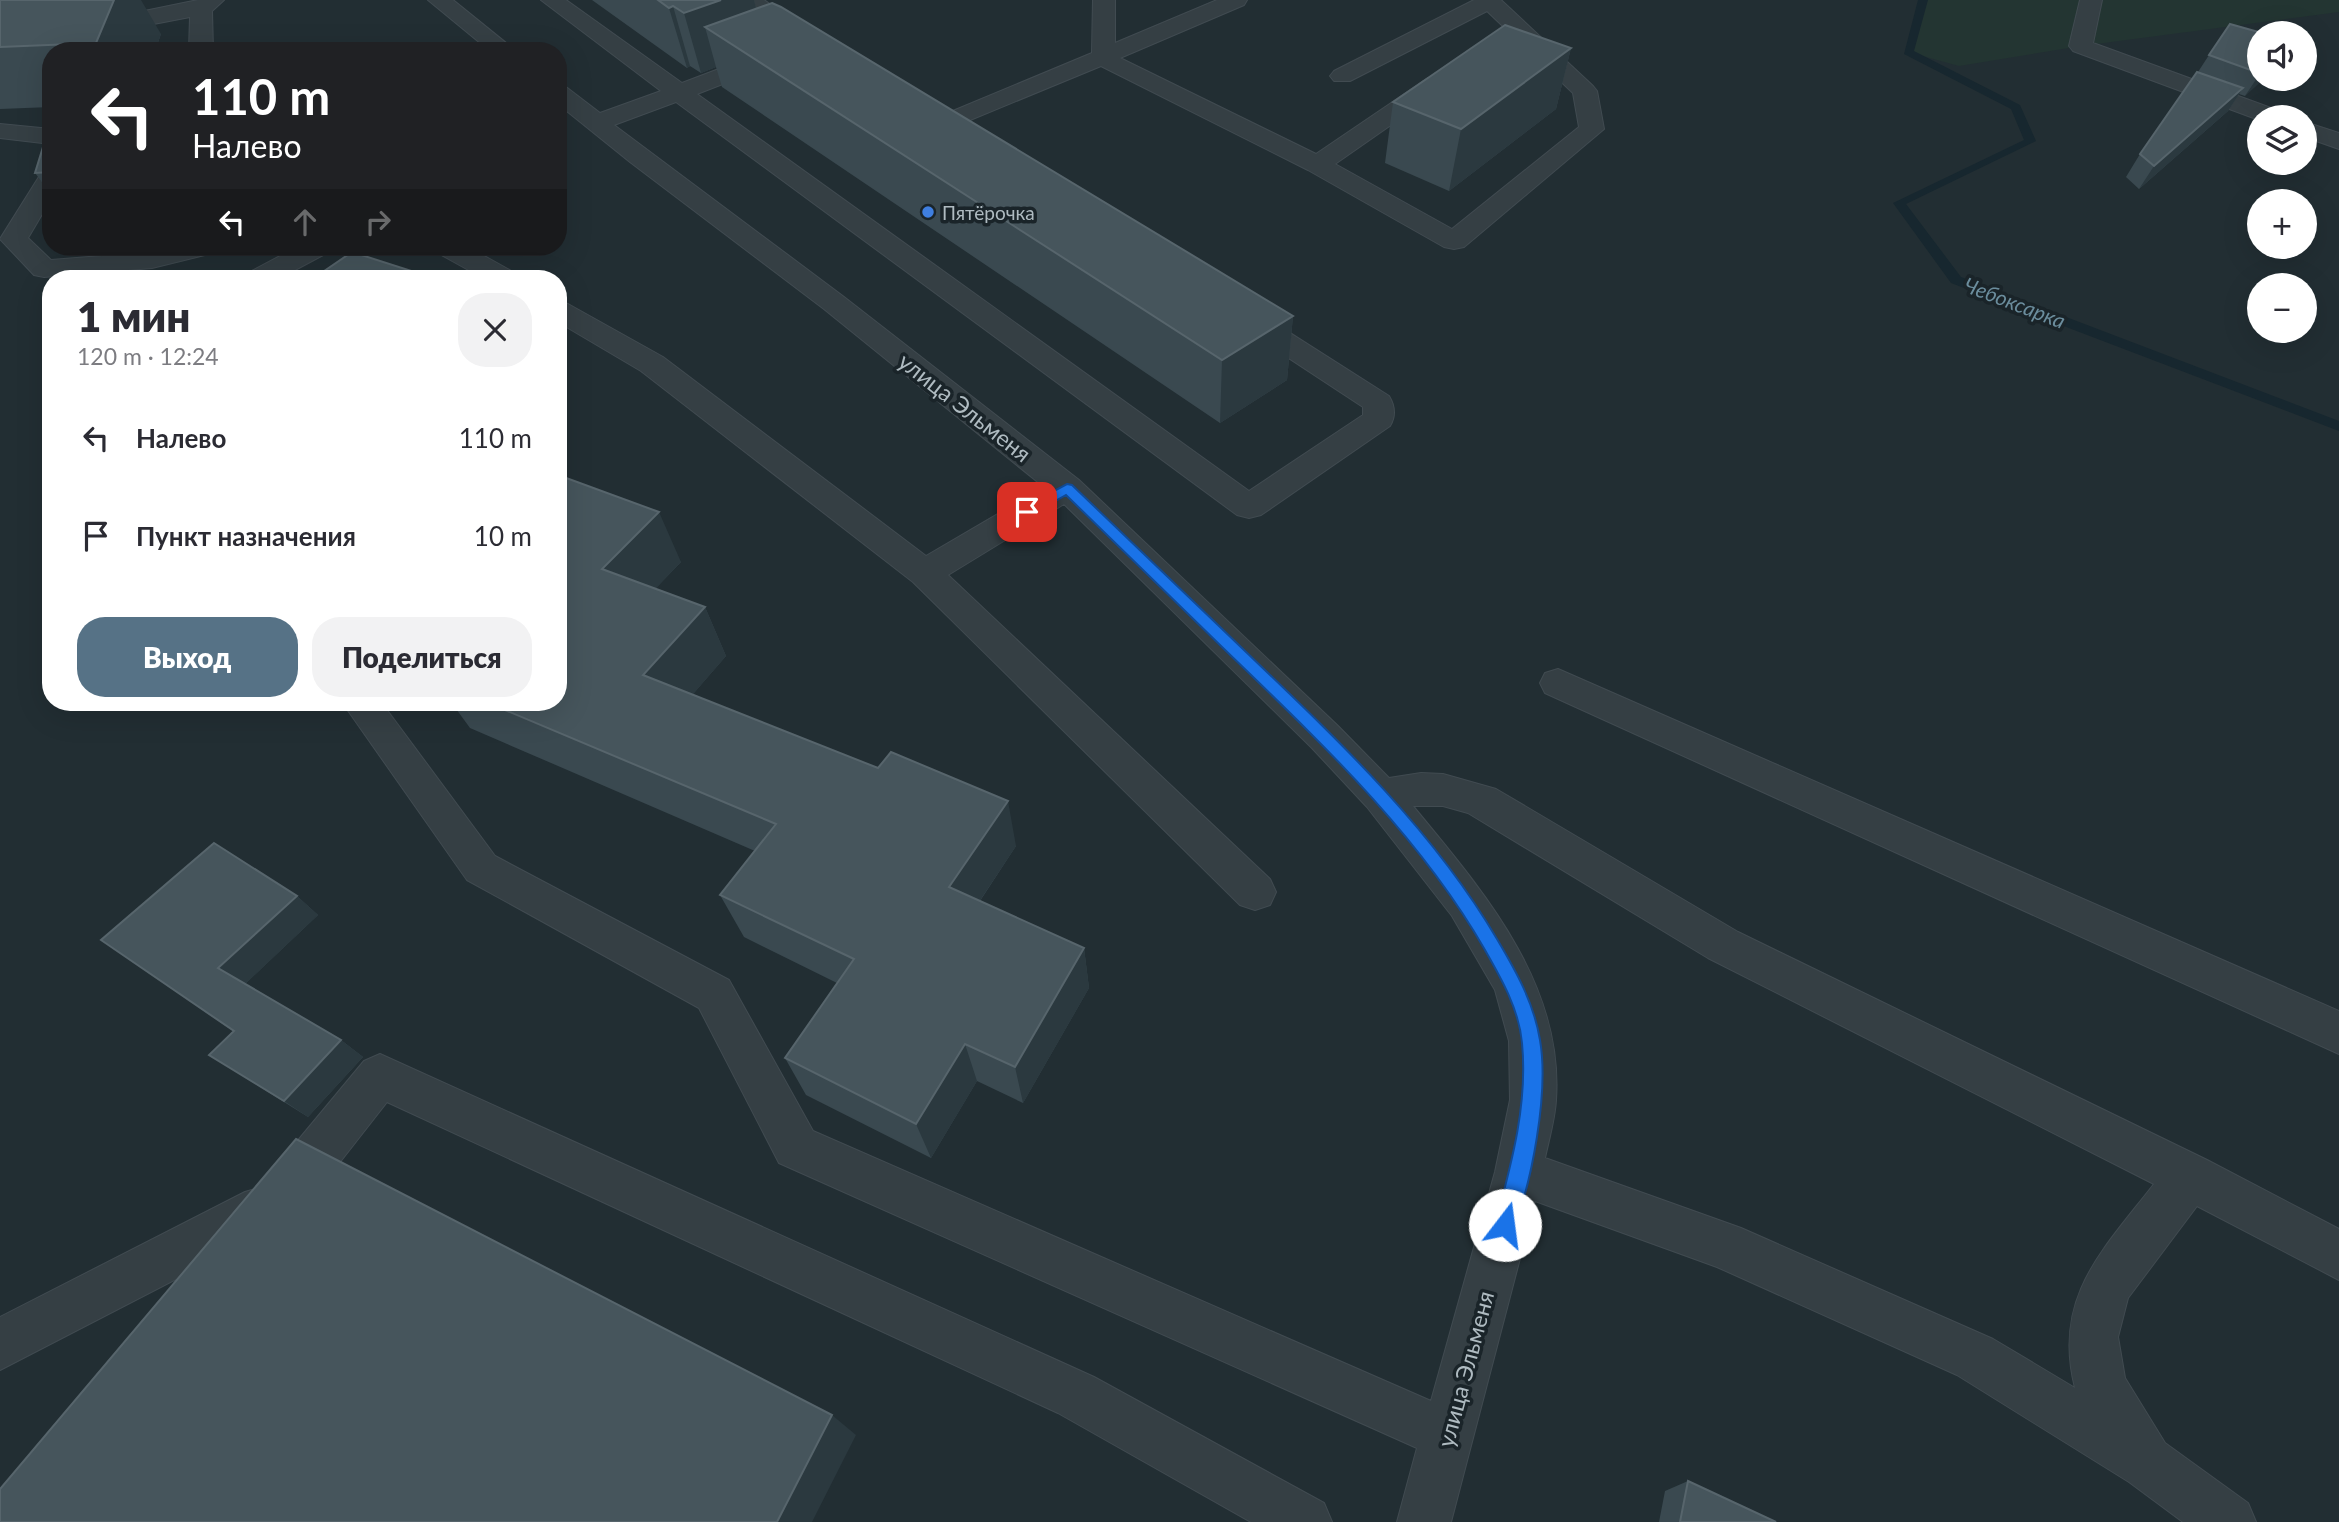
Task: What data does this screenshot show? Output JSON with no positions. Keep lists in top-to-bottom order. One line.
{"streets":{"street":["улица Эльменя"]},"water":["Чебоксарка"],"places":["Пятёрочка"],"page":{"map_buttons":["+","−"],"turn":["110 m","Налево"],"heading":["1 мин","120 m · 12:24"],"list":[{"name":"Налево","value":"110 m"},{"name":"Пункт назначения","value":"10 m"}],"buttons":["Выход","Поделиться"]}}
